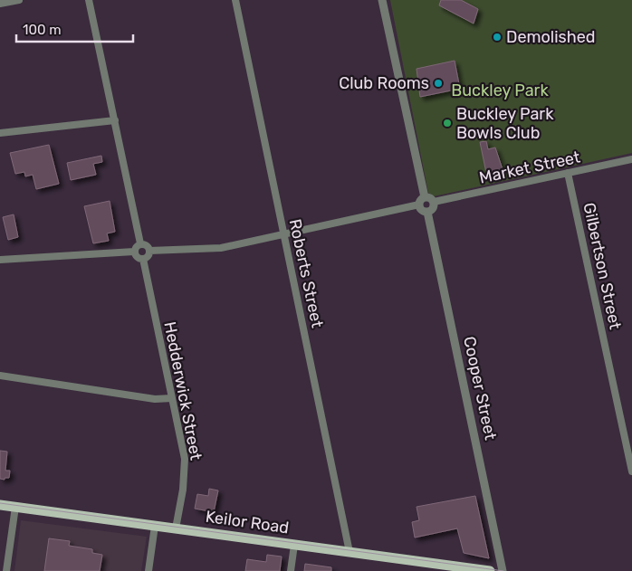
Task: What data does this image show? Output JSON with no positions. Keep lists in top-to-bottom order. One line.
{"streets":{"main road":["Keilor Road"],"street":["Market Street","Gilbertson Street","Roberts Street","Cooper Street","Hedderwick Street"]},"crossings":[["Market Street","Gilbertson Street"],["Market Street","Cooper Street"],["Roberts Street","Keilor Road"],["Hedderwick Street","Keilor Road"]],"parks":["Buckley Park"],"places":["Demolished","Club Rooms","Buckley Park Bowls Club"],"scale_bar":"100 m"}
